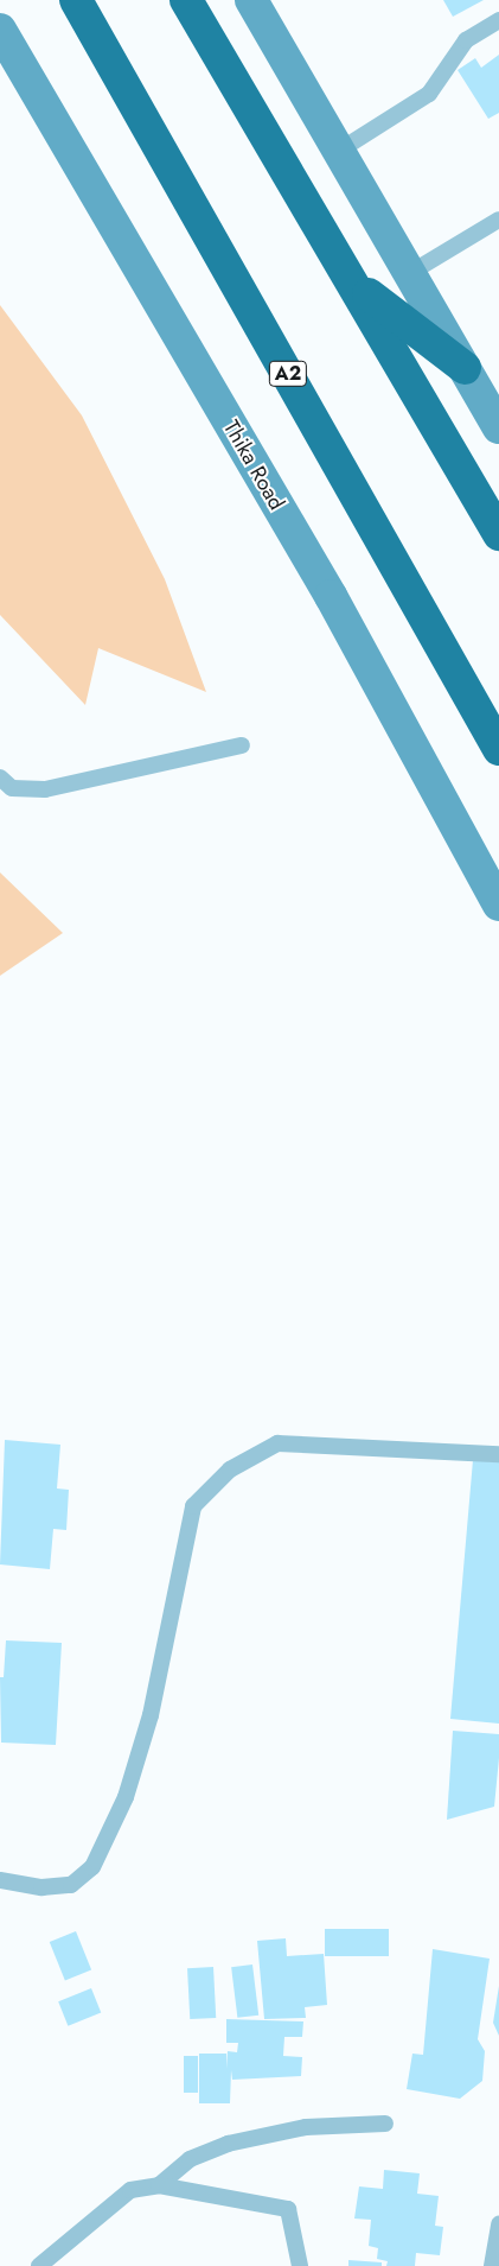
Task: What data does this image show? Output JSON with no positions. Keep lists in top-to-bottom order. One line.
{"streets":{"highway":["A2"],"main road":["Thika Road"]}}
